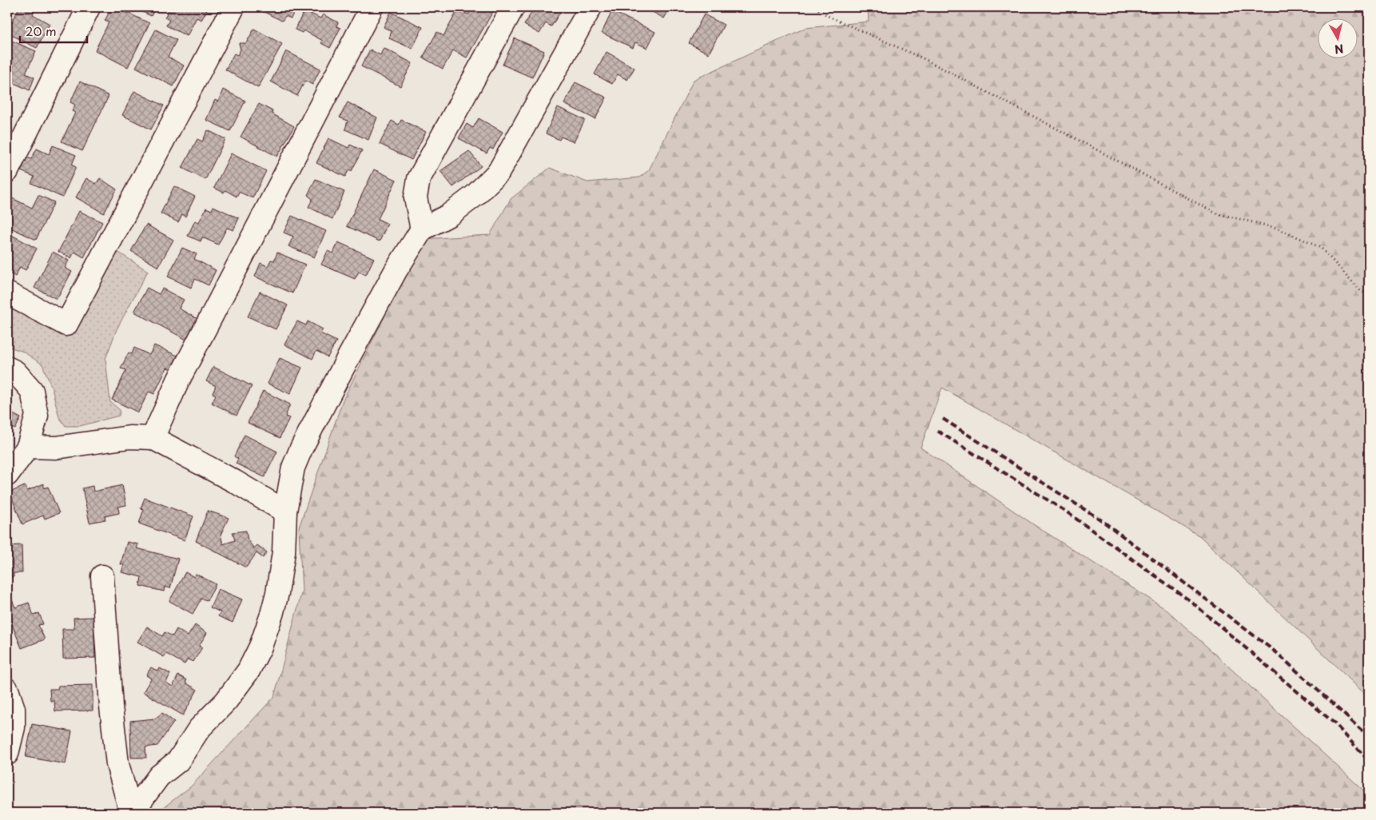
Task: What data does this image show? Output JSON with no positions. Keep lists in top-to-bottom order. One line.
{"scale_bar":"20 m","north":"bottom"}
